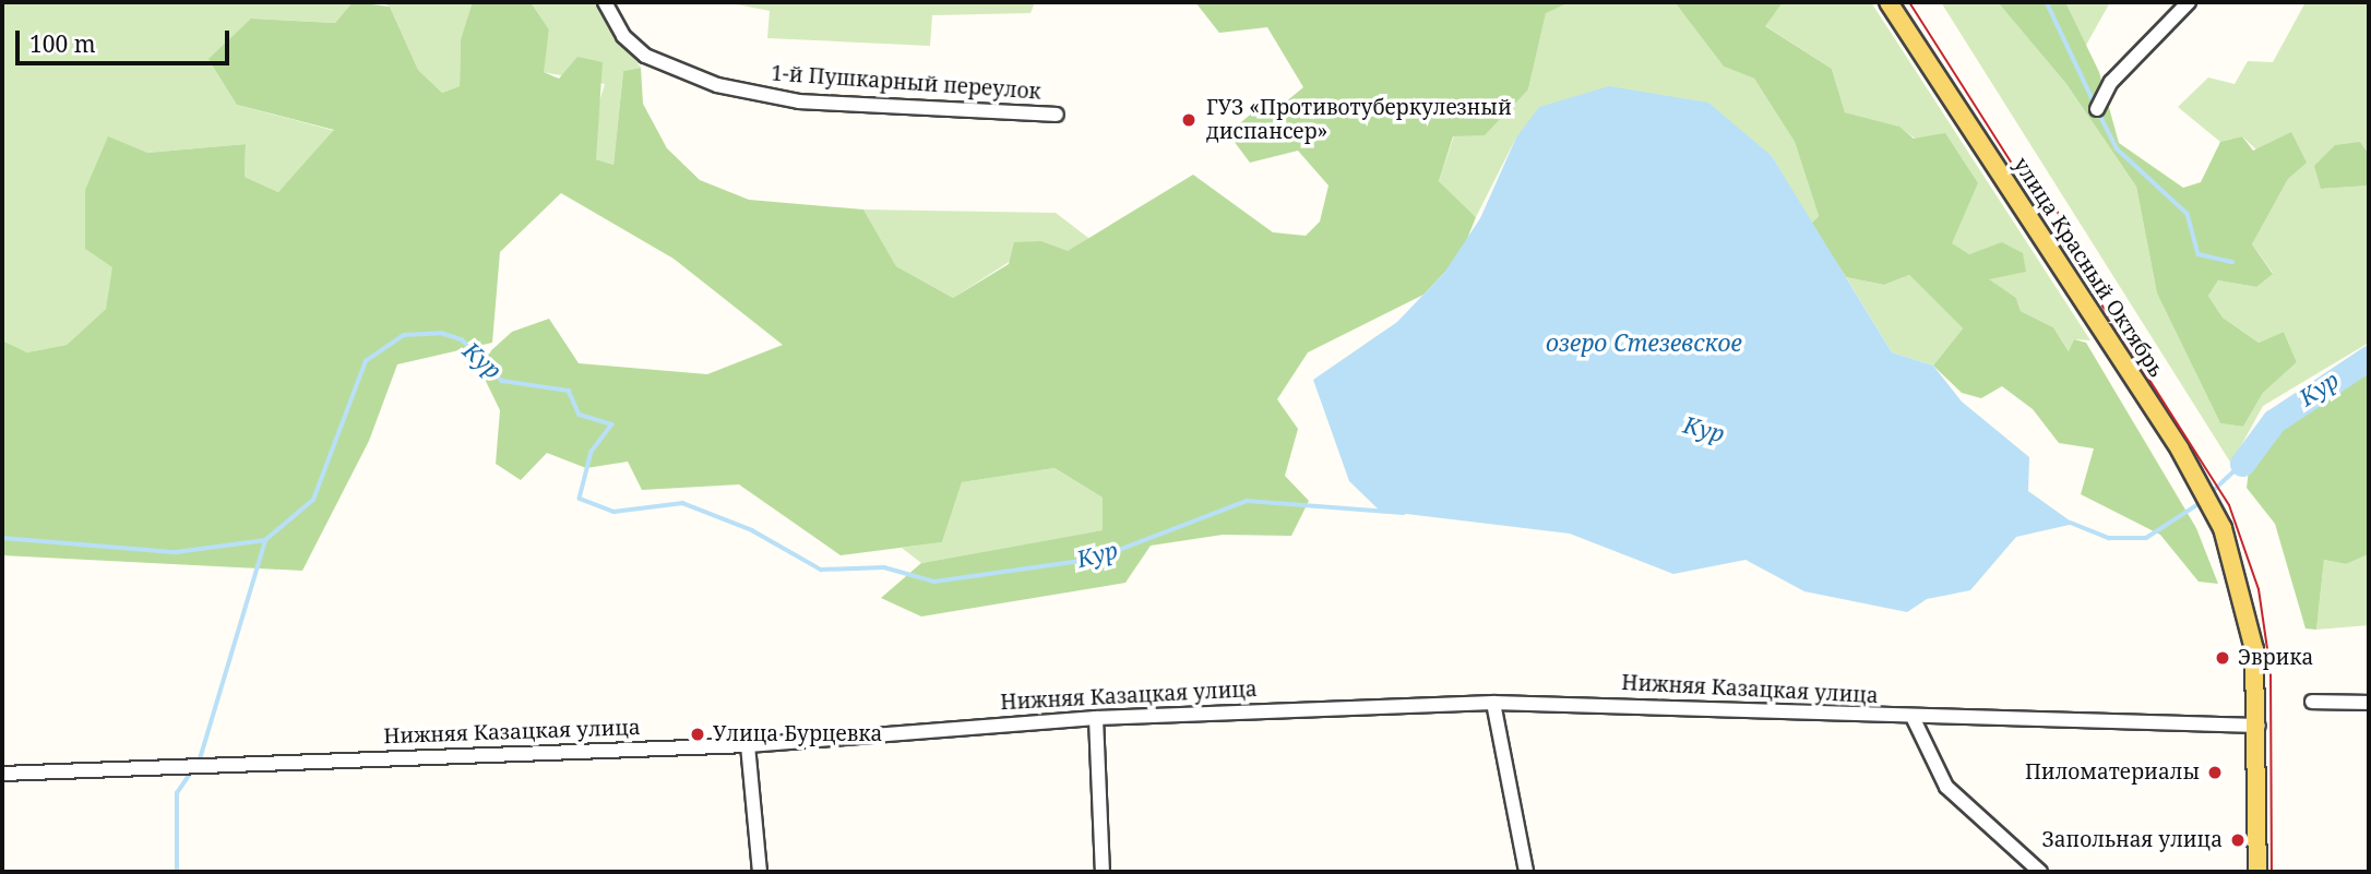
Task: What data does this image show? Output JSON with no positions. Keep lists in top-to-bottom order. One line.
{"streets":{"main road":["улица Красный Октябрь"],"street":["1-й Пушкарный переулок","Нижняя Казацкая улица"]},"crossings":[["улица Красный Октябрь","Нижняя Казацкая улица"]],"water":["озеро Стезевское","Кур"],"places":["ГУЗ «Противотуберкулезный диспансер»","Эврика","Улица Бурцевка","Пиломатериалы","Запольная улица"],"scale_bar":"100 m"}
